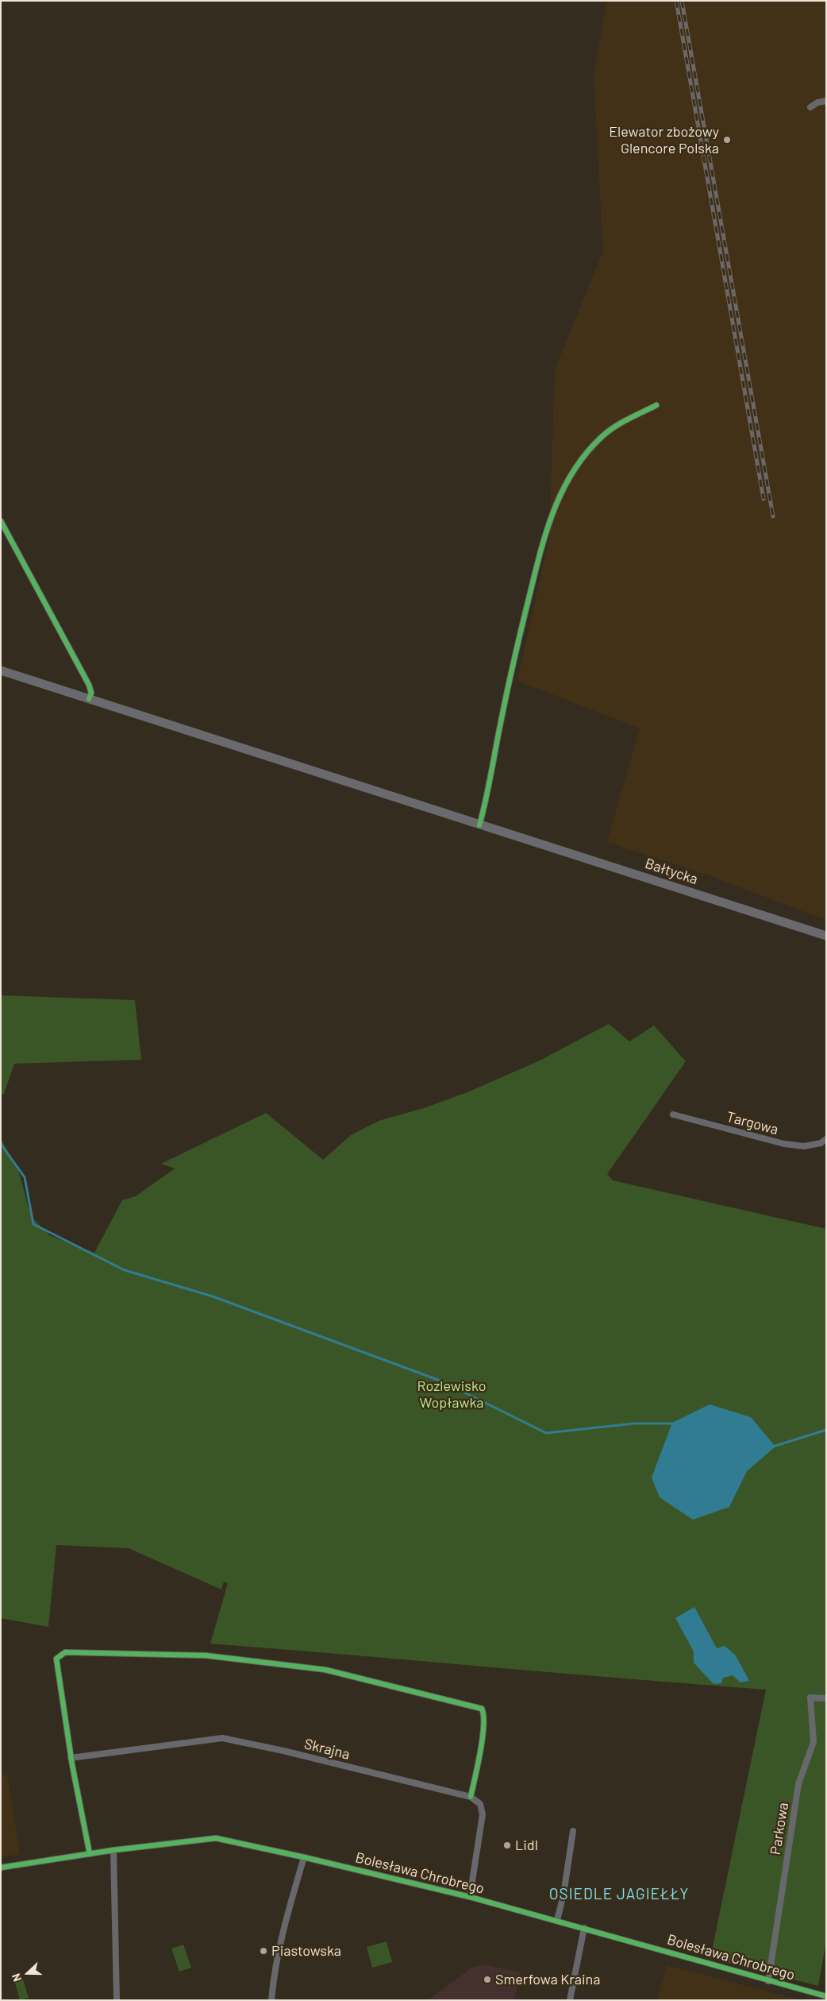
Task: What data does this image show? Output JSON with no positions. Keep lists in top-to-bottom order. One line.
{"streets":{"main road":["Bałtycka"],"street":["Targowa","Skrajna","Parkowa","Bolesława Chrobrego"]},"crossings":[["Parkowa","Bolesława Chrobrego"]],"districts":["OSIEDLE JAGIEŁŁY"],"parks":["Rozlewisko Wopławka"],"places":["Elewator zbożowy Glencore Polska","Lidl","Piastowska","Smerfowa Kraina"],"north":"left"}
